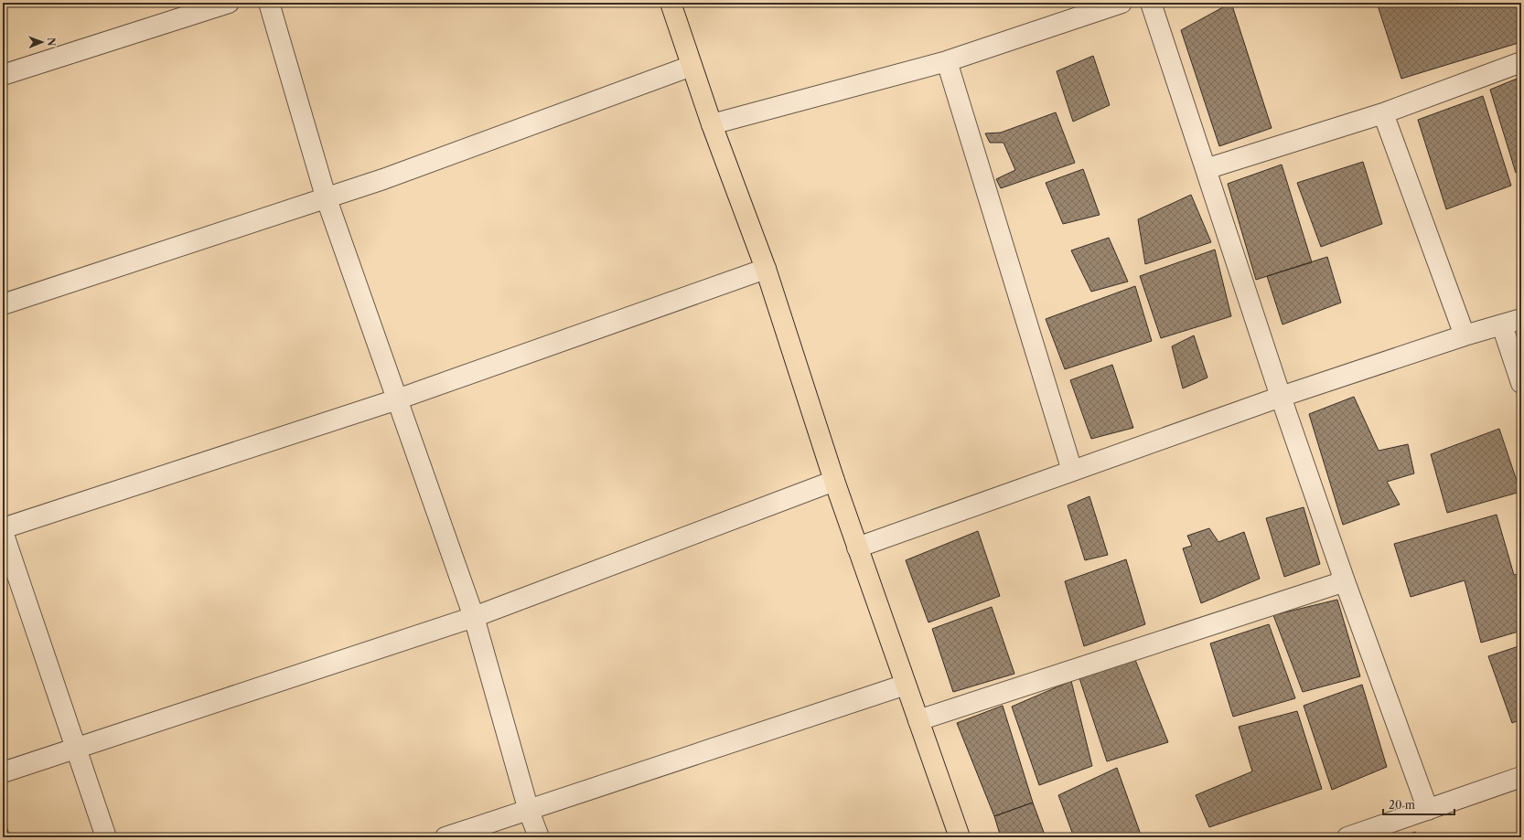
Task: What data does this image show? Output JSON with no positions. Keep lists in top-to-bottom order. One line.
{"scale_bar":"20 m","north":"right"}
